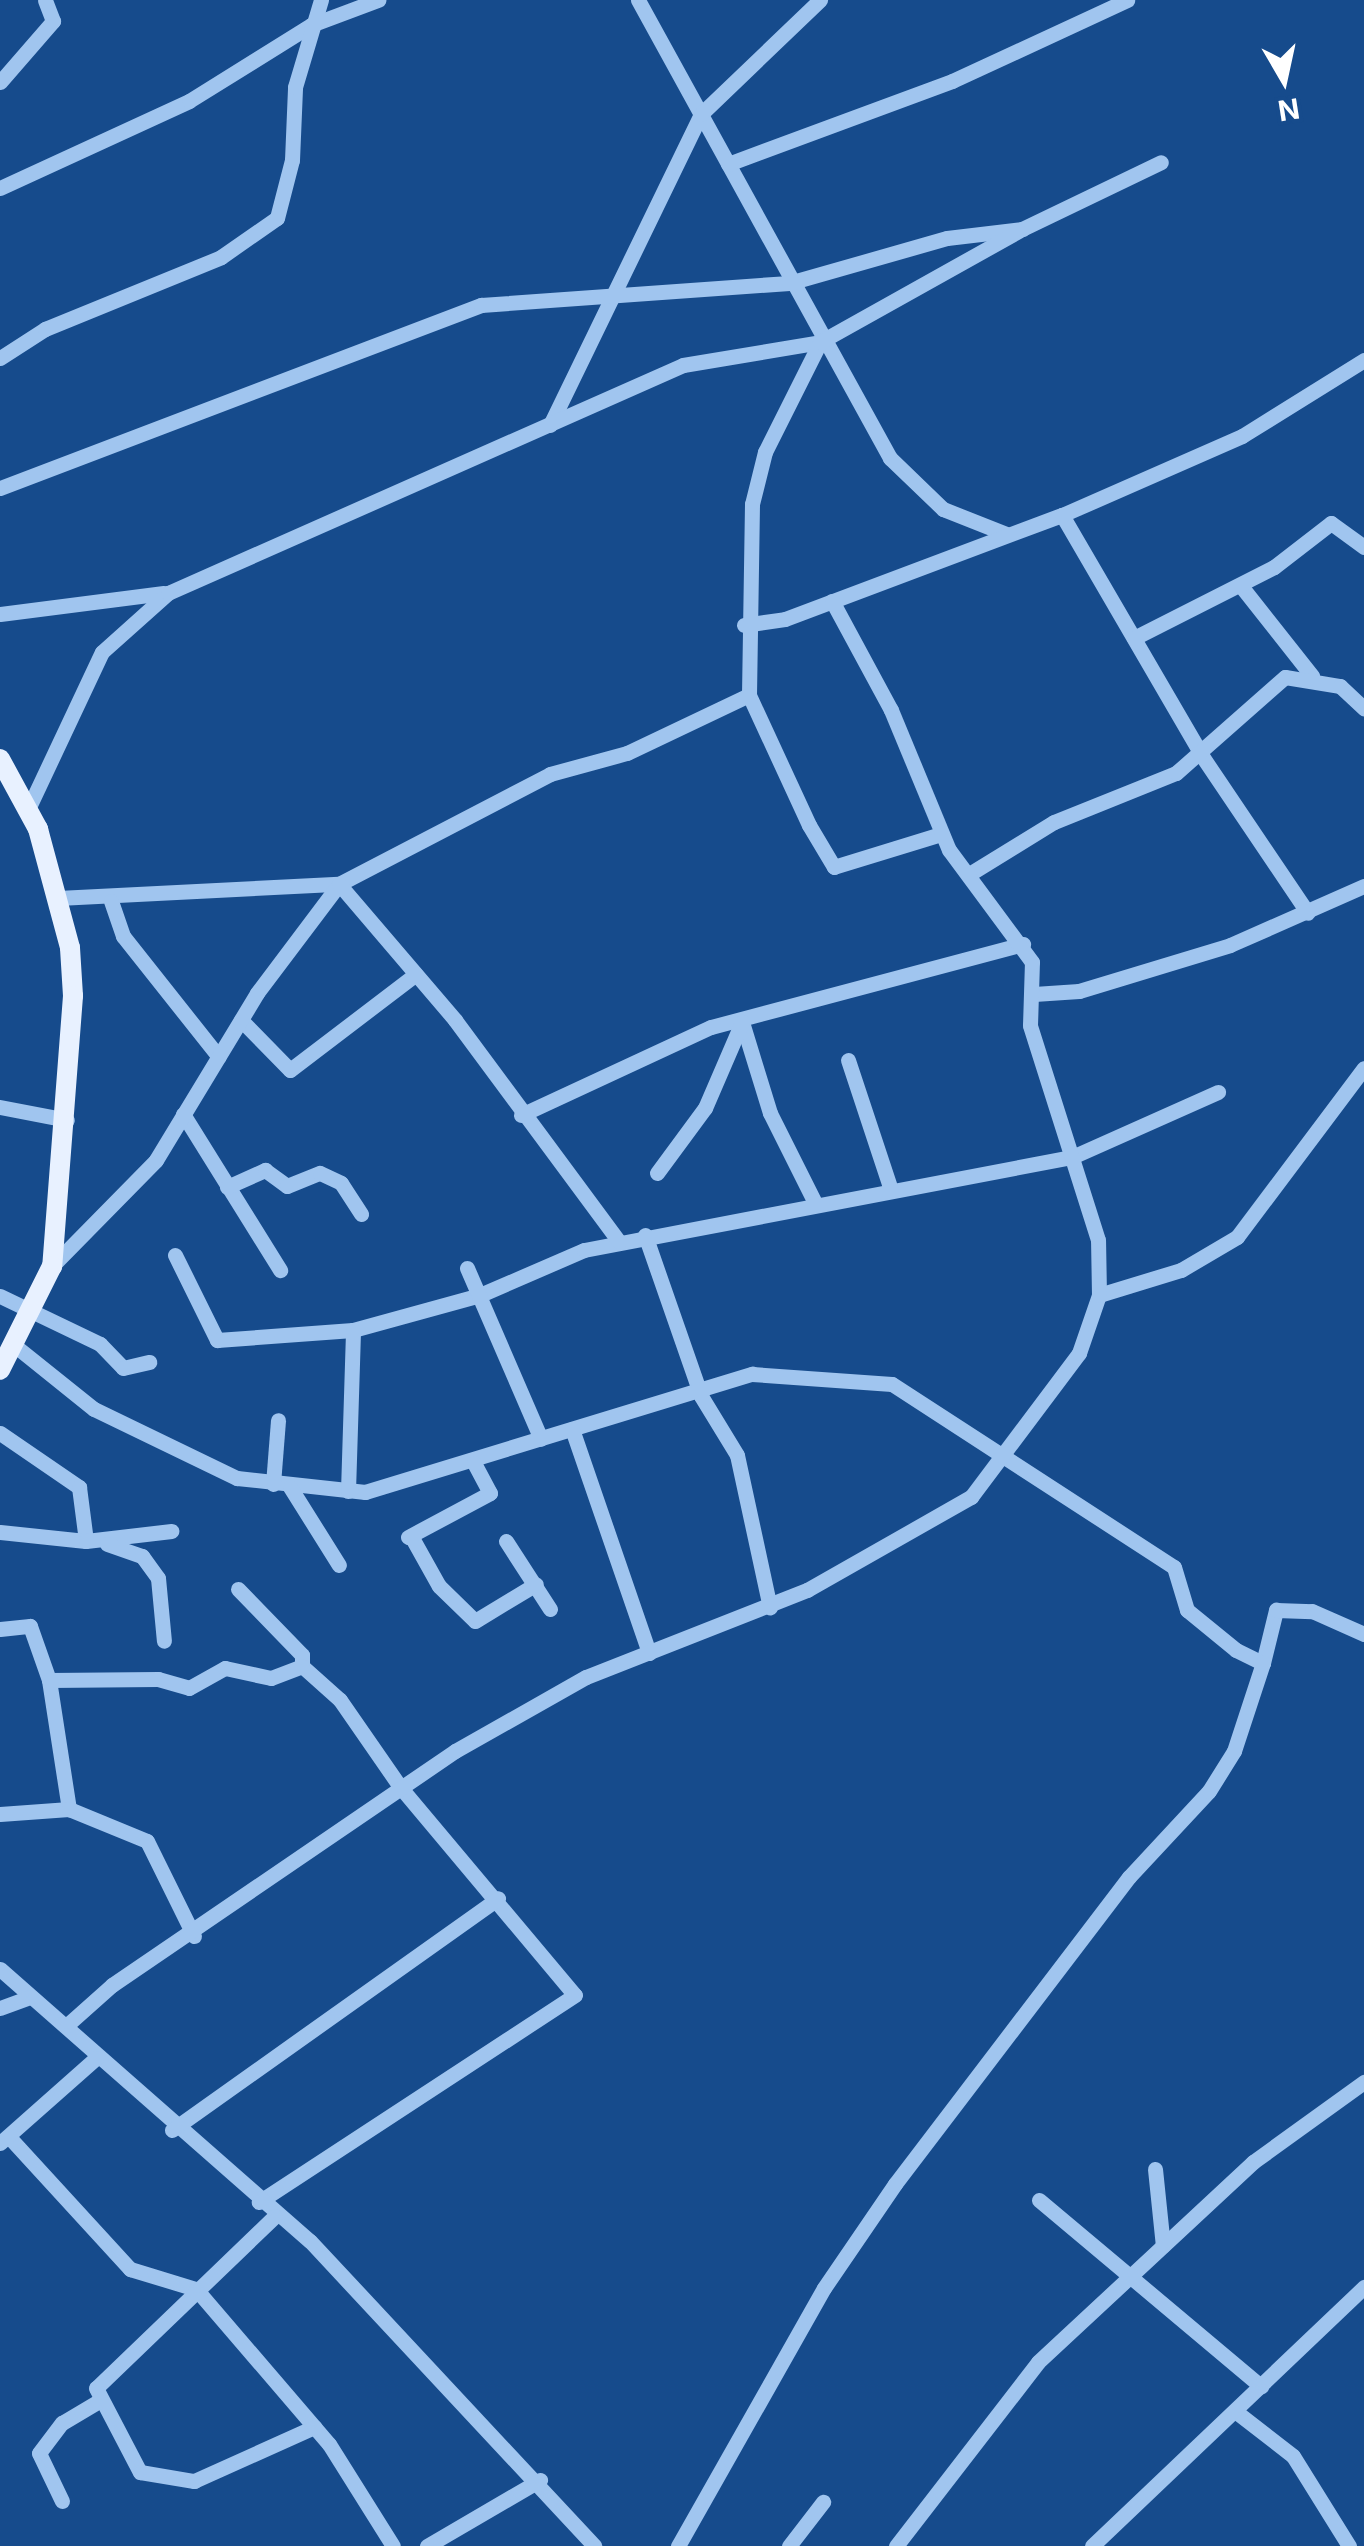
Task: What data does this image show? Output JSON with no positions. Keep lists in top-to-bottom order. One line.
{"north":"bottom"}
